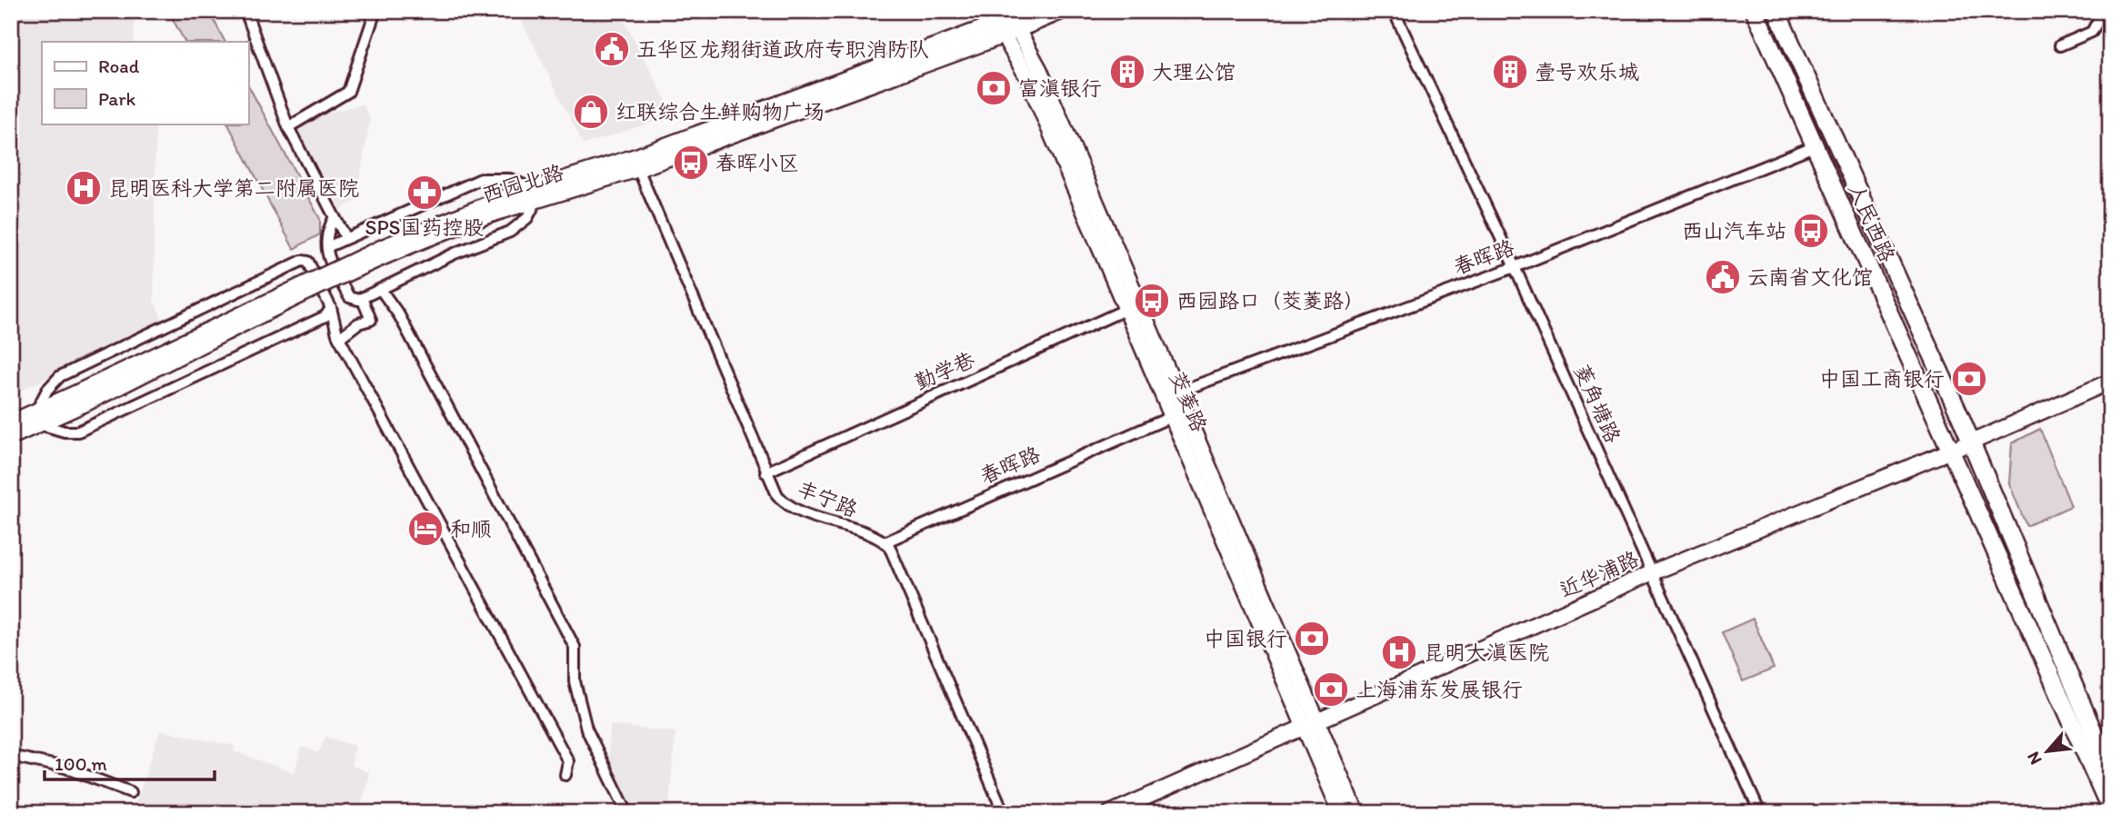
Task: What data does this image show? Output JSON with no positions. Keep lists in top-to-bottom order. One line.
{"streets":{"main road":["人民西路"],"street":["西园北路","春晖路","勤学巷","茭菱路","菱角塘路","丰宁路","近华浦路"]},"crossings":[["西园北路","茭菱路"],["西园北路","丰宁路"],["人民西路","春晖路"],["人民西路","近华浦路"],["春晖路","茭菱路"],["春晖路","菱角塘路"],["春晖路","丰宁路"],["勤学巷","茭菱路"],["勤学巷","丰宁路"],["茭菱路","近华浦路"],["菱角塘路","近华浦路"]],"places":{"public building":["五华区龙翔街道政府专职消防队","云南省文化馆"],"building":["大理公馆","壹号欢乐城"],"bank":["富滇银行","中国工商银行","中国银行","上海浦东发展银行"],"shop":["红联综合生鲜购物广场"],"bus stop":["春晖小区","西山汽车站","西园路口（茭菱路）"],"hospital":["昆明医科大学第二附属医院","昆明大滇医院"],"pharmacy":["SPS国药控股"],"hotel":["和顺"]},"legend":["Road","Park"],"scale_bar":"100 m","north":"bottom left"}
